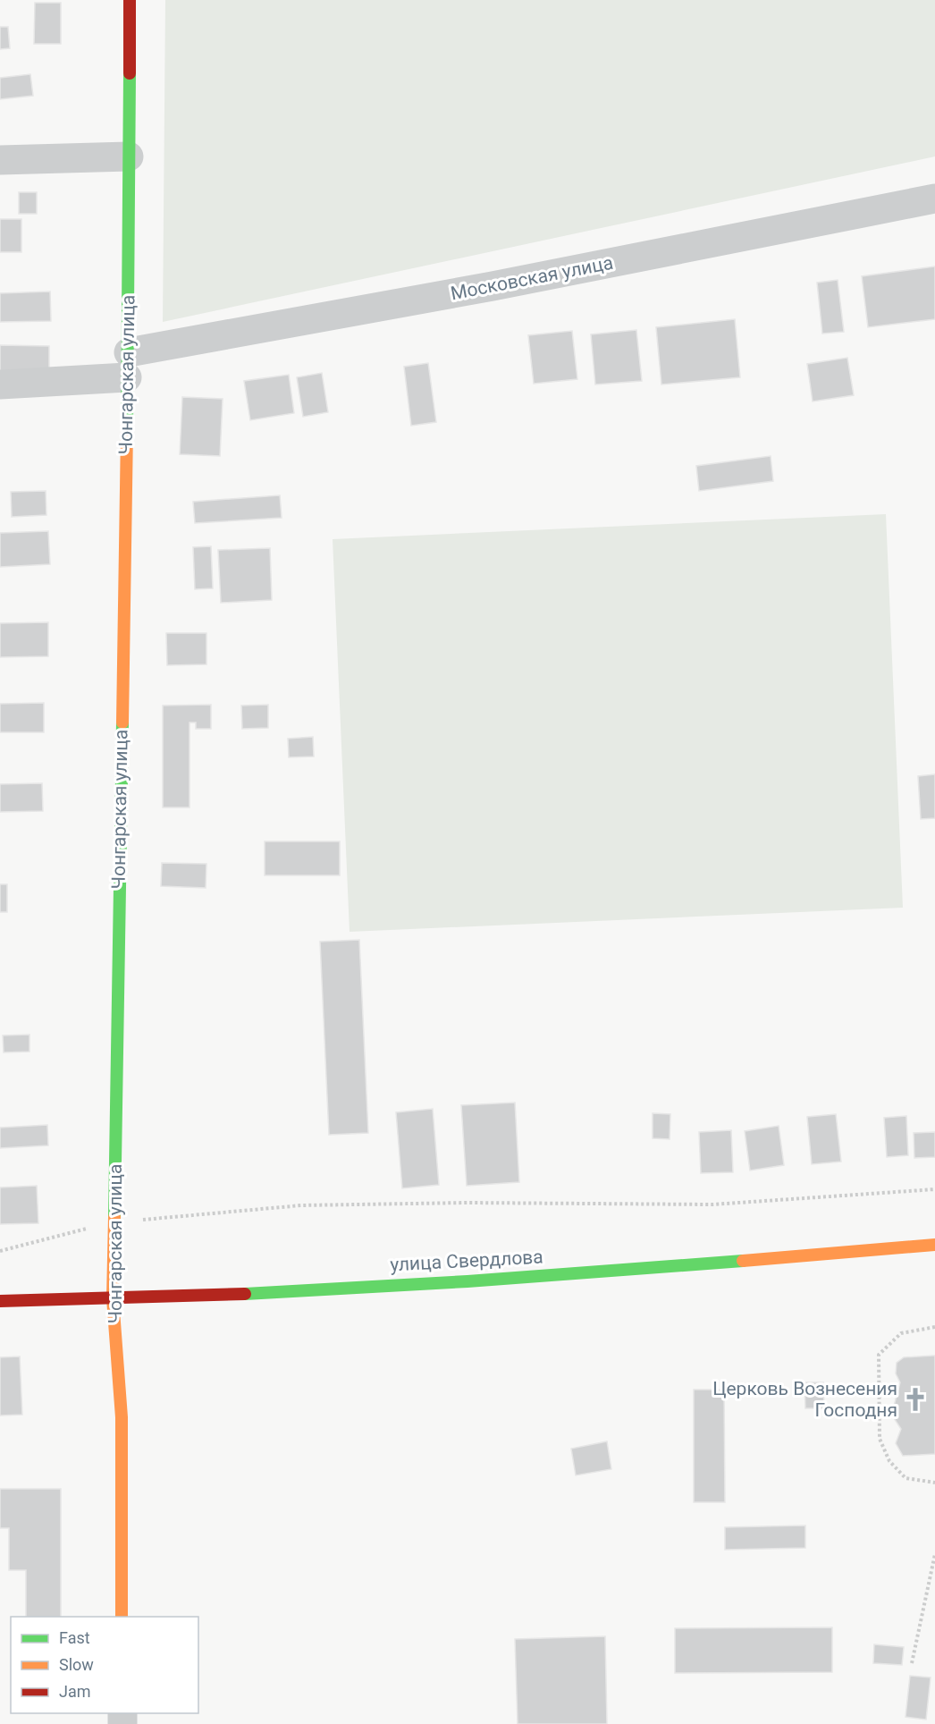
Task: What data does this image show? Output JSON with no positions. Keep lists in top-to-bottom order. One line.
{"streets":{"street":["Московская улица","Чонгарская улица","улица Свердлова"]},"crossings":[["Московская улица","Чонгарская улица"],["Чонгарская улица","улица Свердлова"]],"places":{"church":["Церковь Вознесения Господня"]},"legend":["Fast","Slow","Jam"]}
